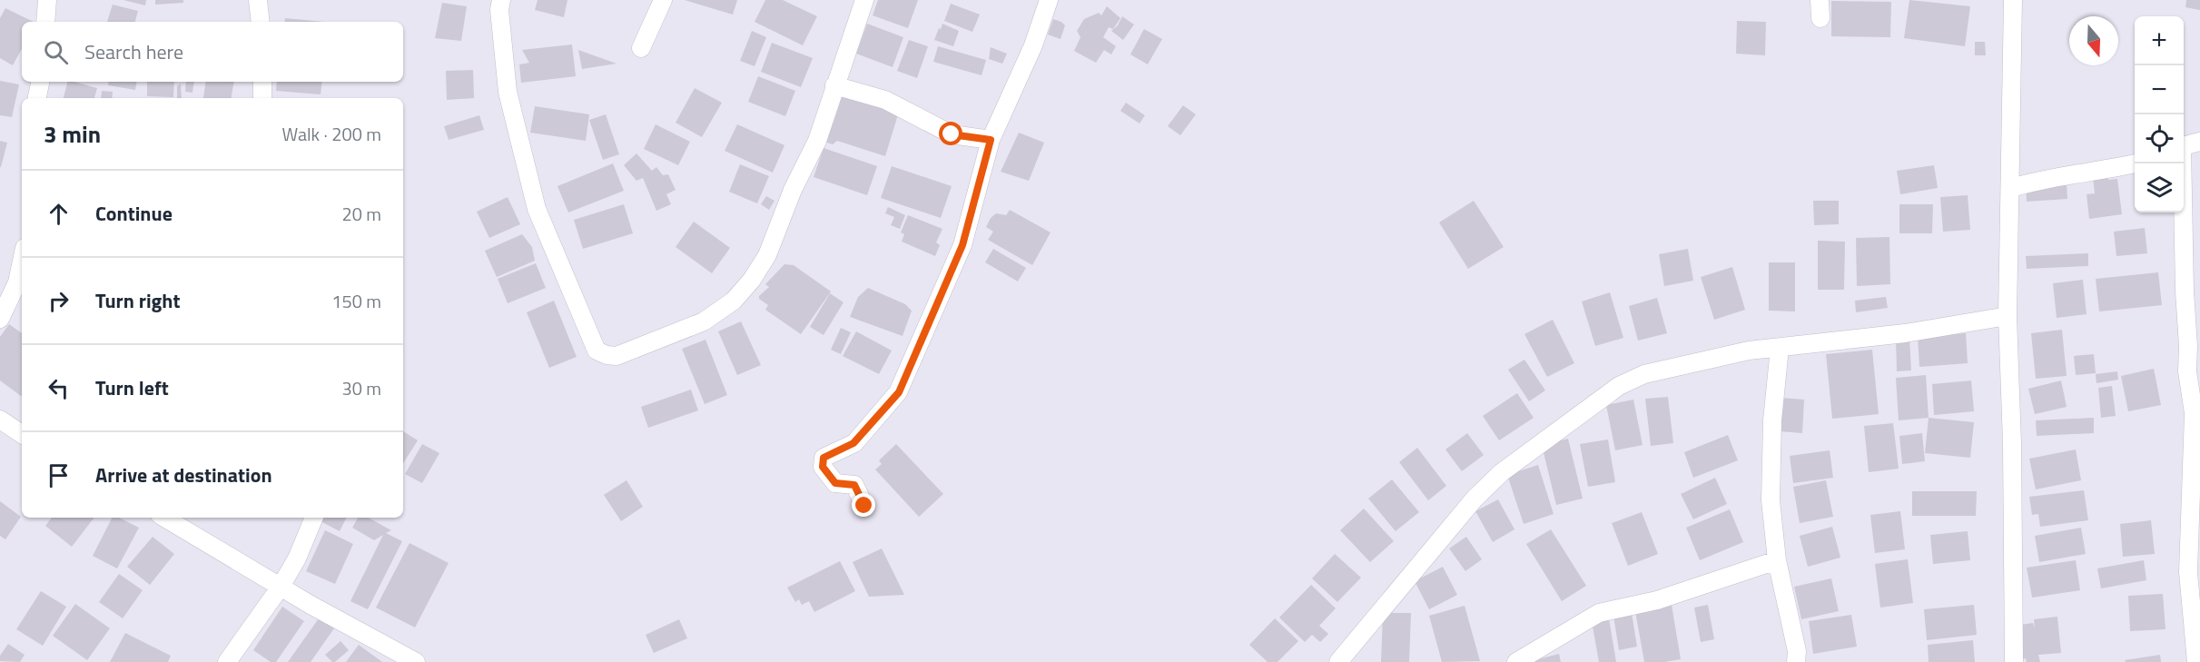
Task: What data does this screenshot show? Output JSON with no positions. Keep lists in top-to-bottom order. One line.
{"north":"bottom","page":{"map_buttons":["+","−"],"search":"Search here","heading":["3 min","Walk · 200 m"],"list":[["Continue","20 m"],["Turn right","150 m"],["Turn left","30 m"],"Arrive at destination"]}}
